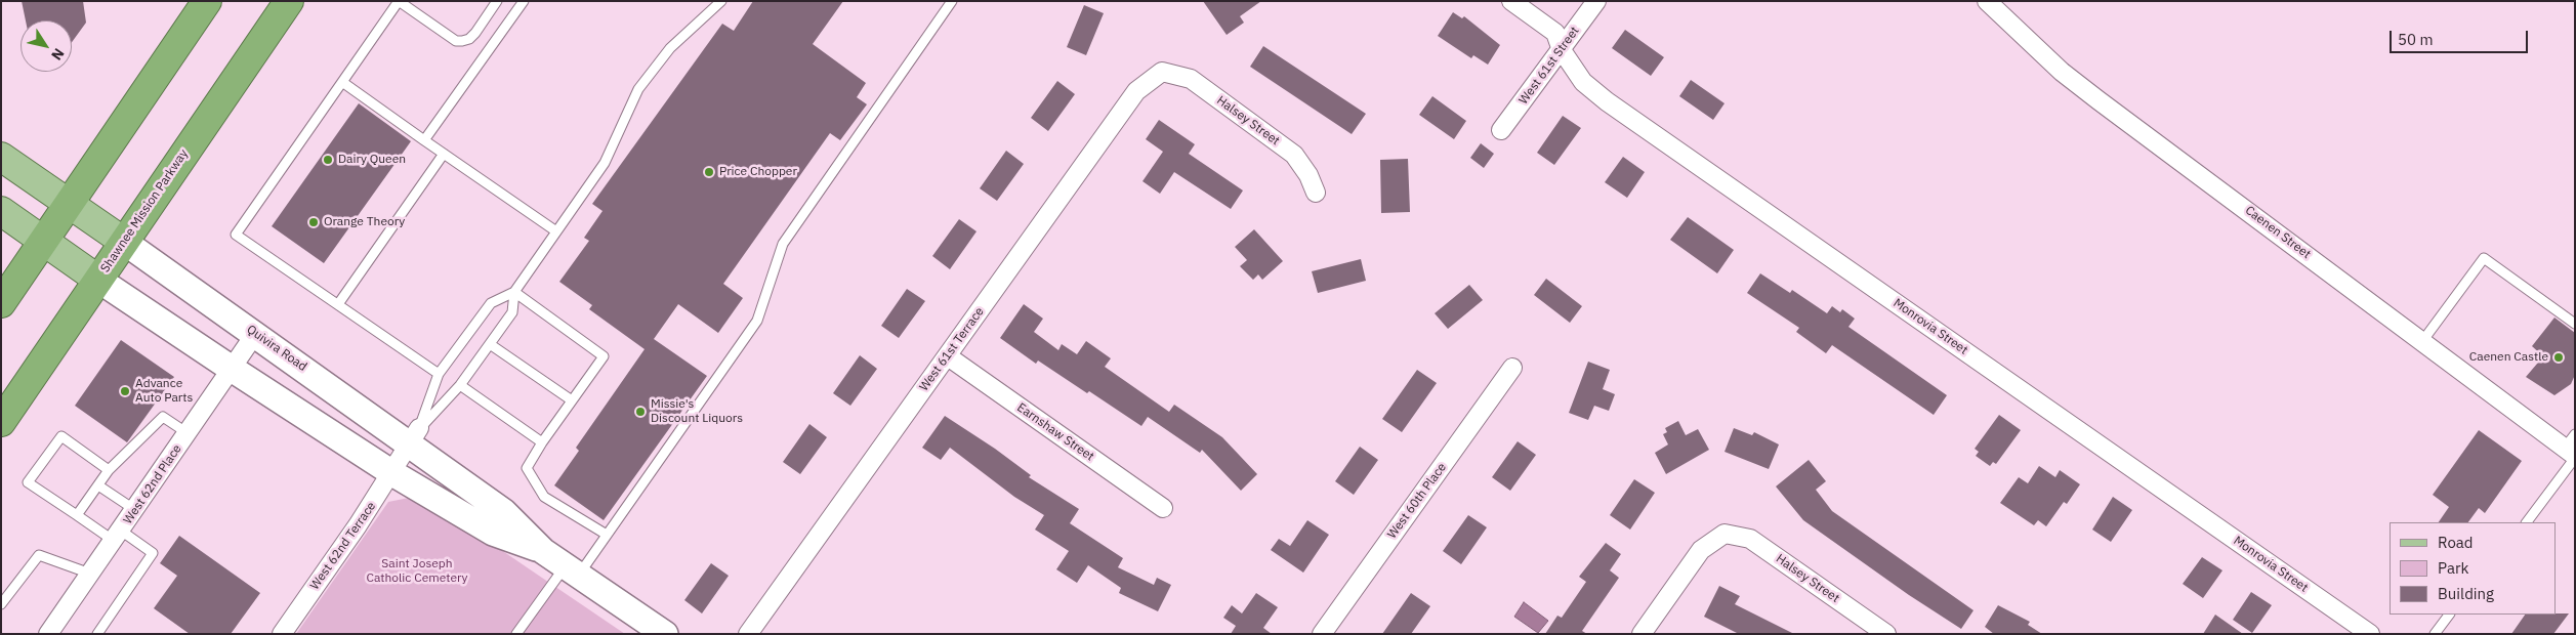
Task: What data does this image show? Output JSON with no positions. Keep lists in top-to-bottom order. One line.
{"streets":{"highway":["Shawnee Mission Parkway"],"main road":["Quivira Road"],"street":["West 61st Street","Halsey Street","Caenen Street","Monrovia Street","West 61st Terrace","Earnshaw Street","West 62nd Place","West 60th Place","West 62nd Terrace"]},"crossings":[["West 61st Street","Monrovia Street"],["Halsey Street","West 61st Terrace"],["Shawnee Mission Parkway","Quivira Road"],["Quivira Road","West 62nd Place"],["Quivira Road","West 62nd Terrace"],["West 61st Terrace","Earnshaw Street"]],"parks":["Saint Joseph Catholic Cemetery"],"places":["Dairy Queen","Price Chopper","Orange Theory","Caenen Castle","Advance Auto Parts","Missie's Discount Liquors"],"legend":["Road","Park","Building"],"scale_bar":"50 m","north":"bottom right"}
